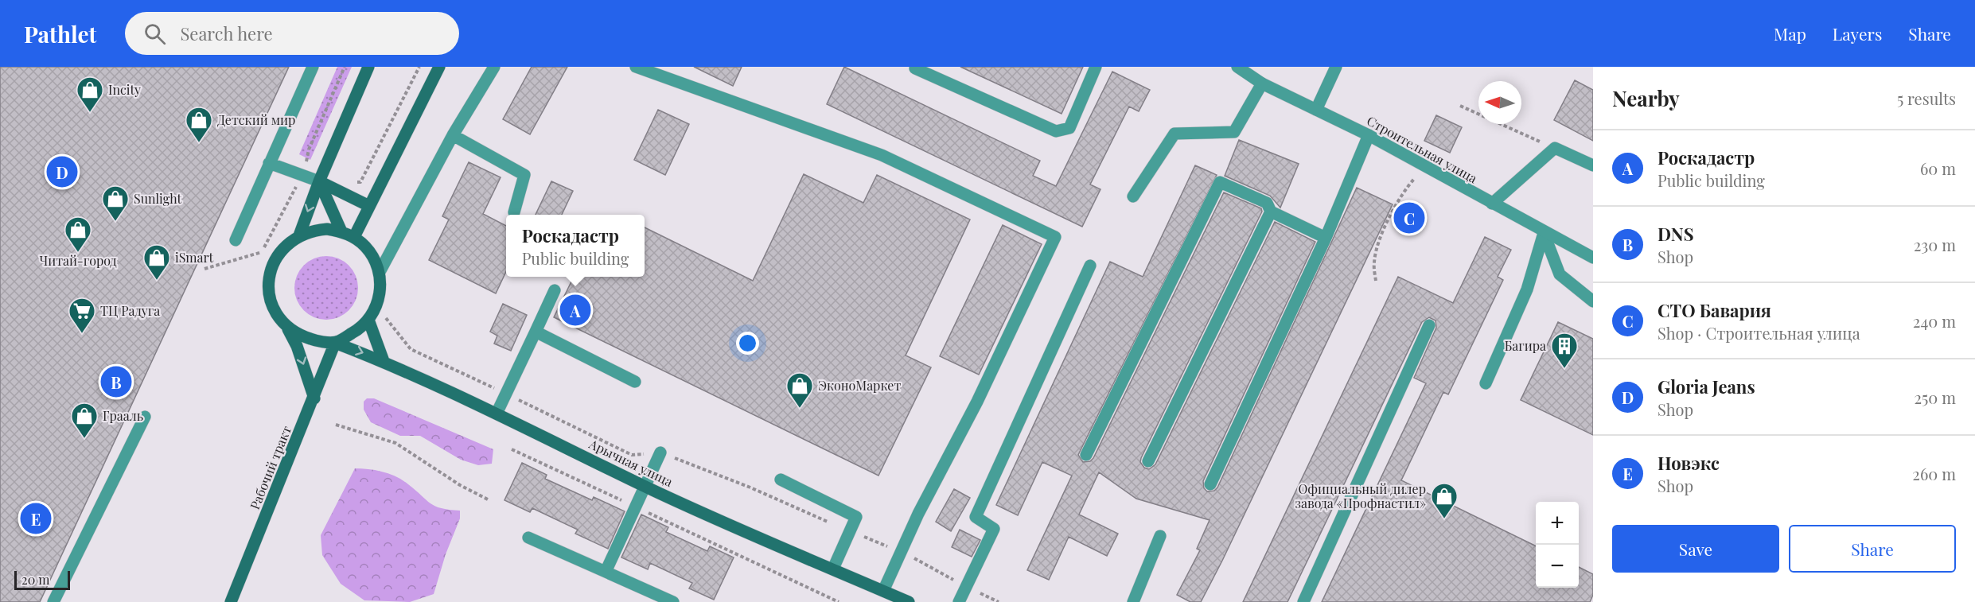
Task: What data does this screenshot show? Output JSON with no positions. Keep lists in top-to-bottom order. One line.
{"streets":{"main road":["Арычная улица","Рабочий тракт"],"street":["Строительная улица"]},"crossings":[["Арычная улица","Рабочий тракт"]],"places":{"shop":["Incity","Детский мир","Sunlight","Читай-город","iSmart","ЭконоМаркет","Грааль","Официальный дилер завода «Профнастил»"],"supermarket":["ТЦ Радуга"],"building":["Багира"]},"scale_bar":"20 m","north":"left","page":{"header":"Pathlet","search":"Search here","nav":["Map","Layers","Share"],"heading":["Nearby","5 results"],"list":[{"mark":"A","name":"Роскадастр","note":"Public building","value":"60 m"},{"mark":"B","name":"DNS","note":"Shop","value":"230 m"},{"mark":"C","name":"СТО Бавария","note":"Shop · Строительная улица","value":"240 m"},{"mark":"D","name":"Gloria Jeans","note":"Shop","value":"250 m"},{"mark":"E","name":"Новэкс","note":"Shop","value":"260 m"}],"pins":["D","C","A","B","E"],"popup":["Роскадастр","Public building"],"map_buttons":["+","−"],"buttons":["Save","Share"],"scale":"20 m"}}
